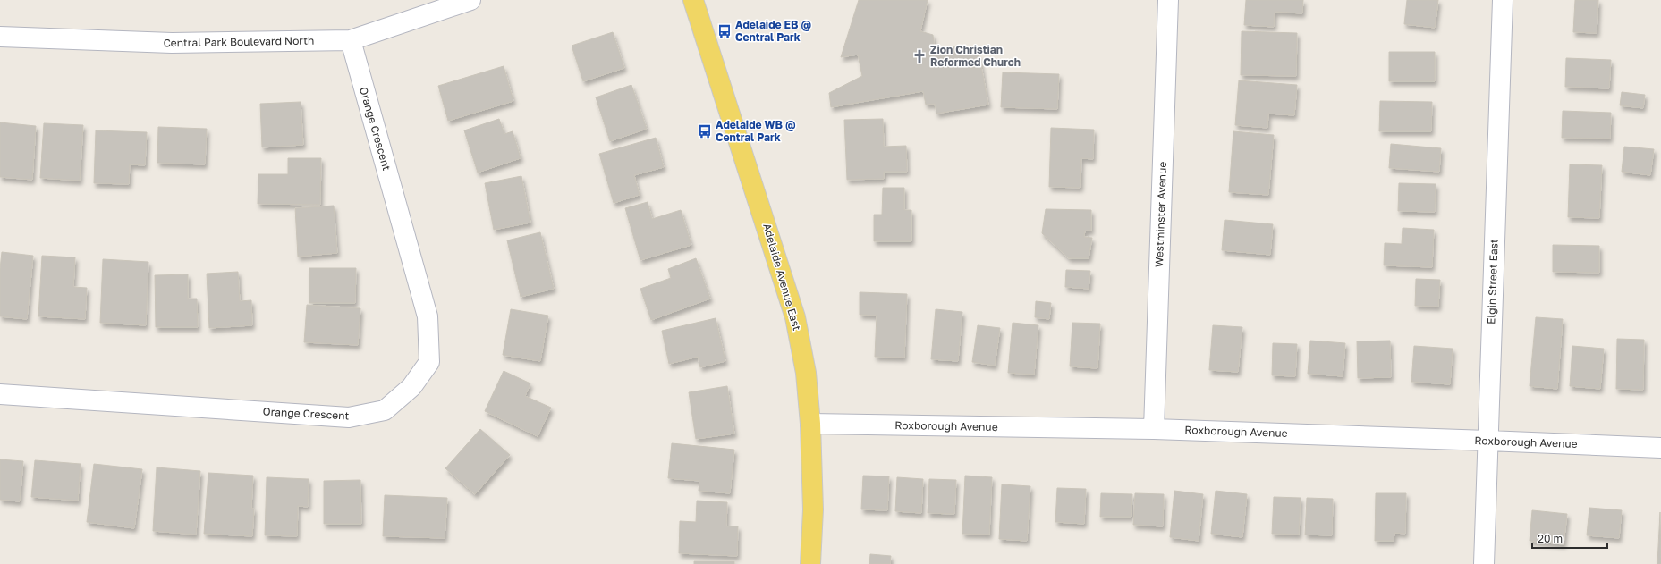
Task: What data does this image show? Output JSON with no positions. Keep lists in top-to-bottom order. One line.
{"streets":{"main road":["Adelaide Avenue East"],"street":["Central Park Boulevard North","Orange Crescent","Westminster Avenue","Elgin Street East","Roxborough Avenue"]},"crossings":[["Central Park Boulevard North","Orange Crescent"],["Westminster Avenue","Roxborough Avenue"],["Adelaide Avenue East","Roxborough Avenue"],["Elgin Street East","Roxborough Avenue"]],"places":{"bus stop":["Adelaide EB @ Central Park","Adelaide WB @ Central Park"],"church":["Zion Christian Reformed Church"]},"scale_bar":"20 m"}
